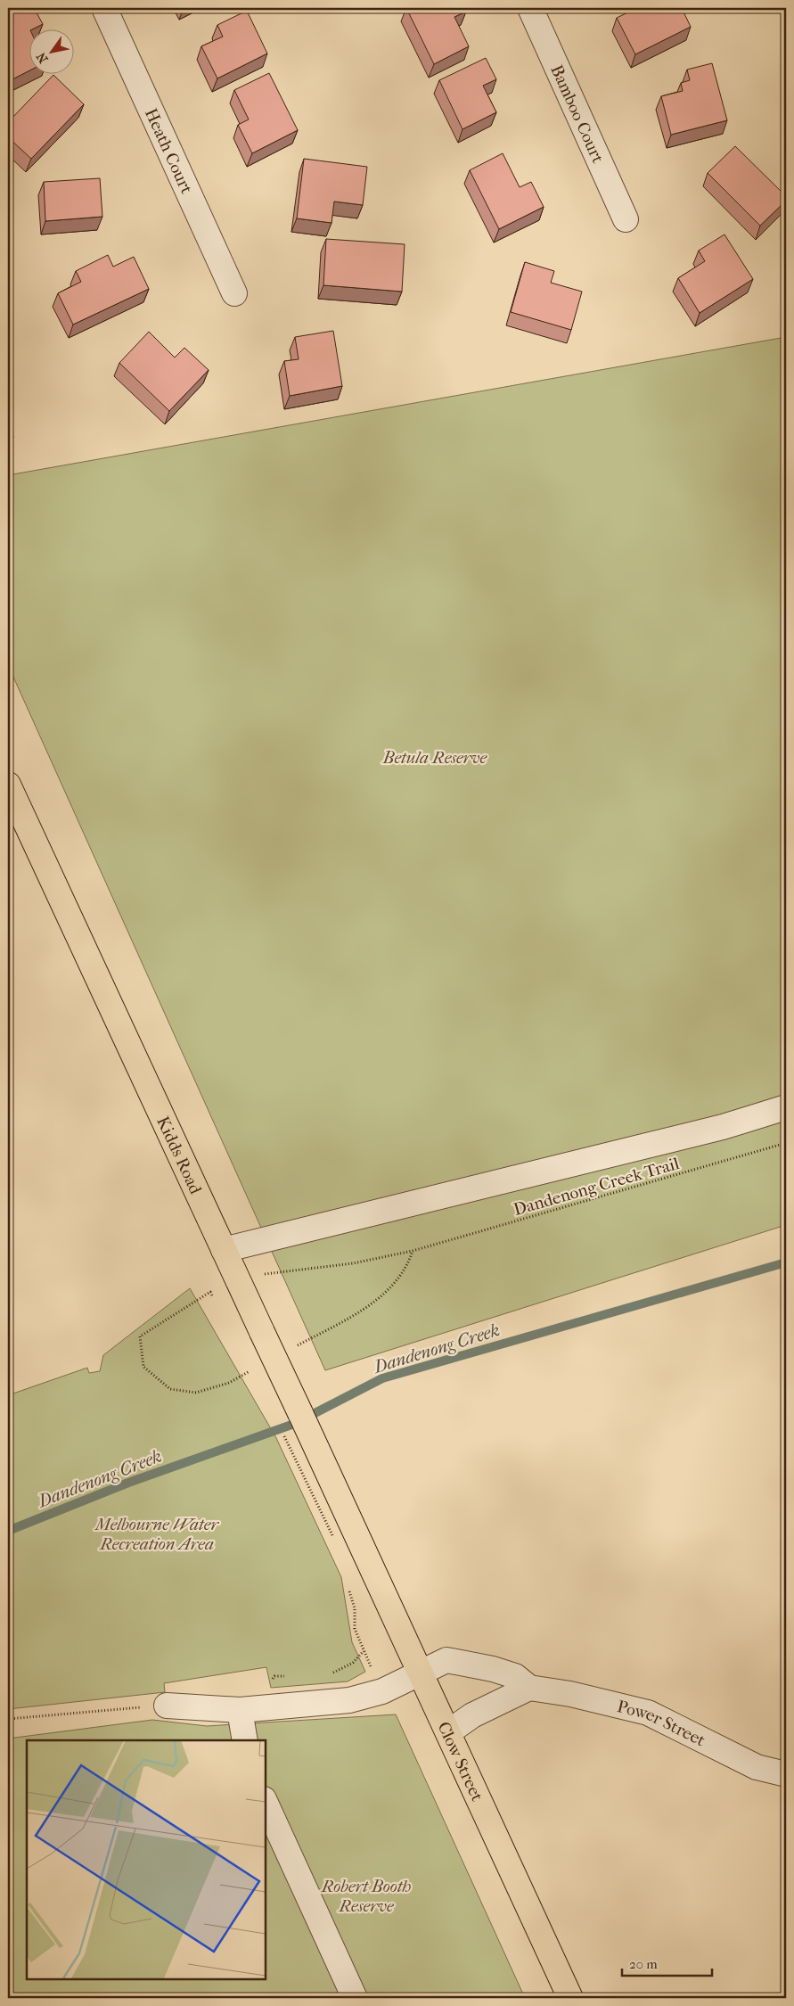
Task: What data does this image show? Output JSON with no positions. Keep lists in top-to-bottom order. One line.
{"streets":{"main road":["Kidds Road","Clow Street"],"street":["Bamboo Court","Heath Court","Power Street"],"path":["Dandenong Creek Trail"]},"crossings":[["Kidds Road","Dandenong Creek Trail"],["Kidds Road","Clow Street"],["Power Street","Clow Street"]],"water":["Dandenong Creek"],"parks":["Betula Reserve","Melbourne Water Recreation Area","Robert Booth Reserve"],"scale_bar":"20 m","north":"bottom left"}
